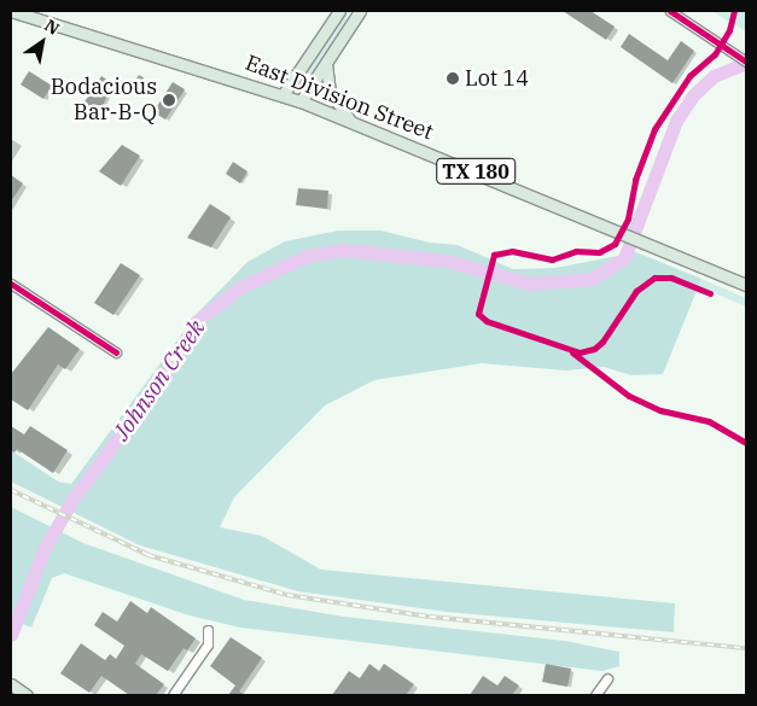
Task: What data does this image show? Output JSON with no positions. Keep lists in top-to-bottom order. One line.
{"streets":{"main road":["East Division Street","TX 180"]},"water":["Johnson Creek"],"places":["Lot 14","Bodacious Bar-B-Q"],"north":"top right"}
